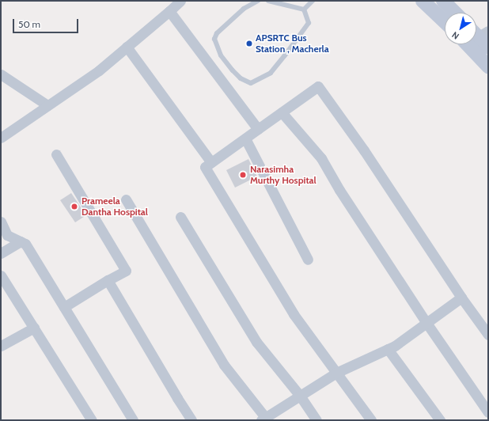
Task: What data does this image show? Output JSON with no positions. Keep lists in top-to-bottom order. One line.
{"places":["APSRTC Bus Station , Macherla","Narasimha Murthy Hospital","Prameela Dantha Hospital"],"scale_bar":"50 m","north":"bottom left"}
